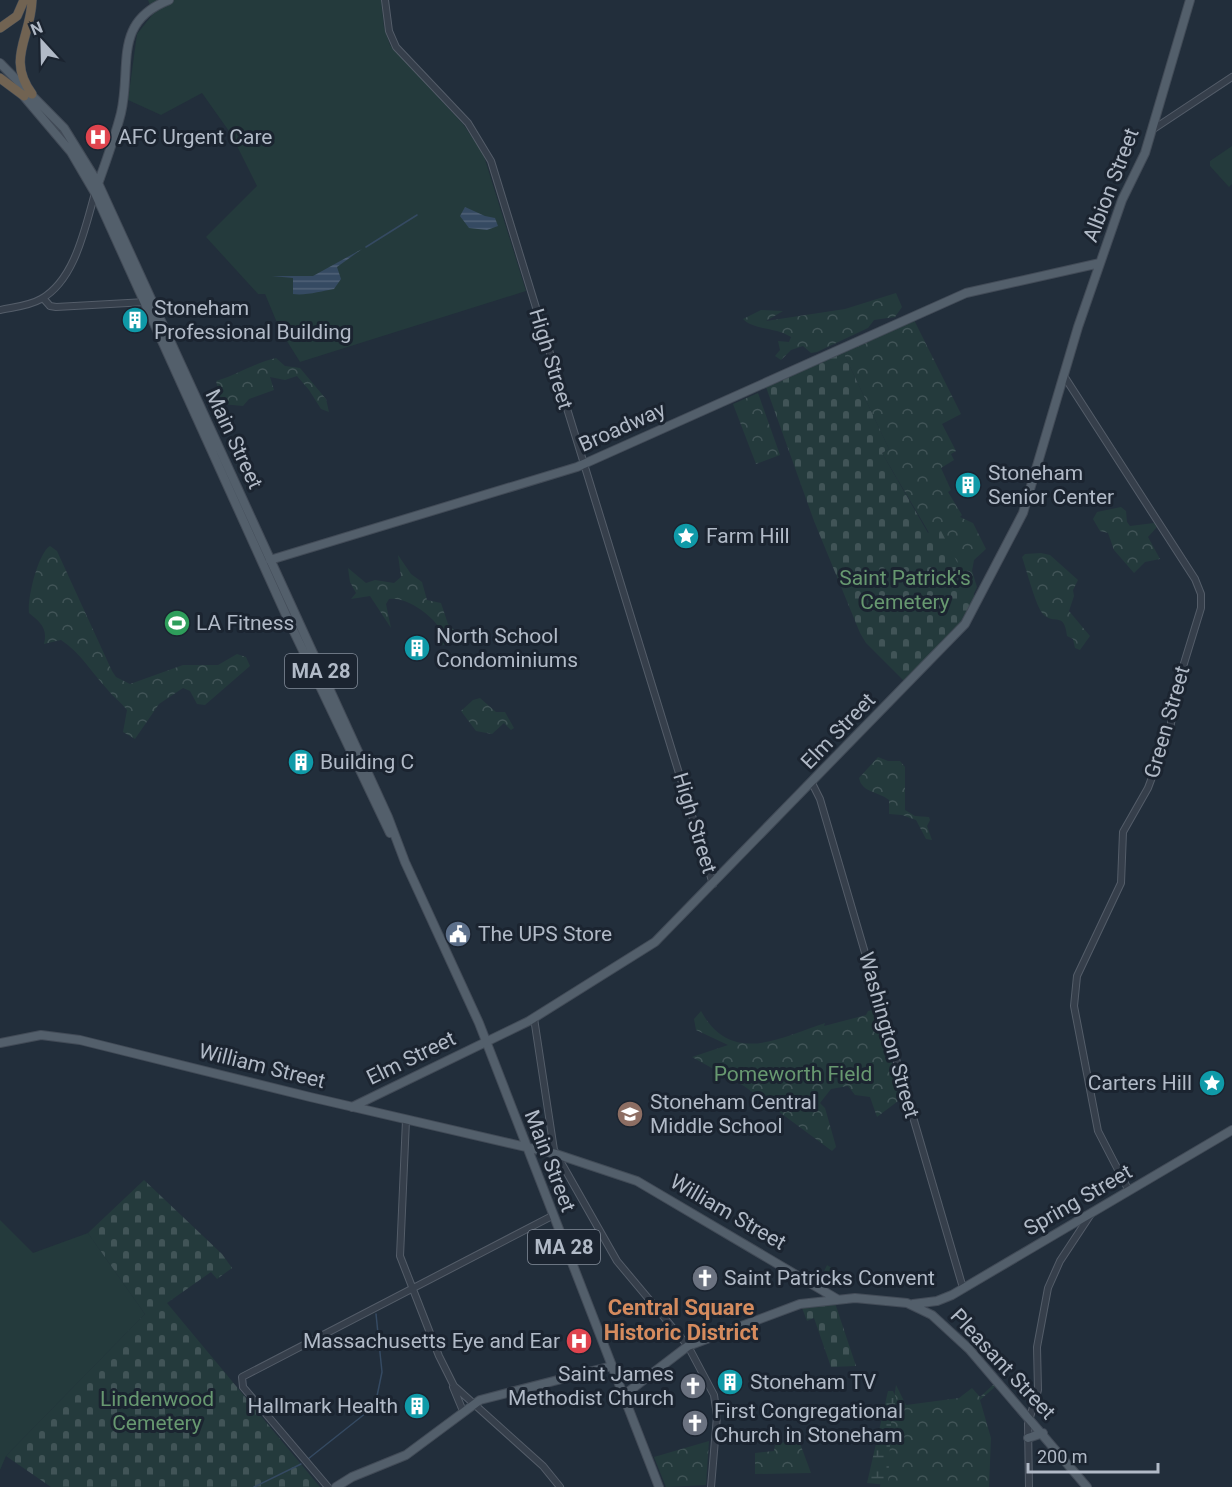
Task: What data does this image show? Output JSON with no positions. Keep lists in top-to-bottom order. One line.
{"streets":{"main road":["Albion Street","Broadway","Main Street","MA 28","Elm Street","William Street","Spring Street","Pleasant Street"],"street":["High Street","Green Street","Washington Street"]},"crossings":[["Albion Street","Broadway"],["Albion Street","Green Street"],["Albion Street","Elm Street"],["High Street","Broadway"],["High Street","Elm Street"],["Broadway","Main Street"],["Main Street","Elm Street"],["Main Street","William Street"],["Main Street","Pleasant Street"],["Green Street","Elm Street"],["Green Street","Spring Street"],["Elm Street","Washington Street"],["Elm Street","William Street"],["Washington Street","Spring Street"],["William Street","Pleasant Street"],["Spring Street","Pleasant Street"]],"districts":["Central Square Historic District"],"parks":["Saint Patrick's Cemetery","Pomeworth Field","Lindenwood Cemetery"],"places":{"hospital":["AFC Urgent Care","Massachusetts Eye and Ear"],"building":["Stoneham Professional Building","Stoneham Senior Center","North School Condominiums","Building C","Stoneham TV","Hallmark Health"],"place":["Farm Hill","Carters Hill"],"sports":["LA Fitness"],"public building":["The UPS Store"],"school or university":["Stoneham Central Middle School"],"church":["Saint Patricks Convent","Saint James Methodist Church","First Congregational Church in Stoneham"]},"scale_bar":"200 m","north":"top"}
